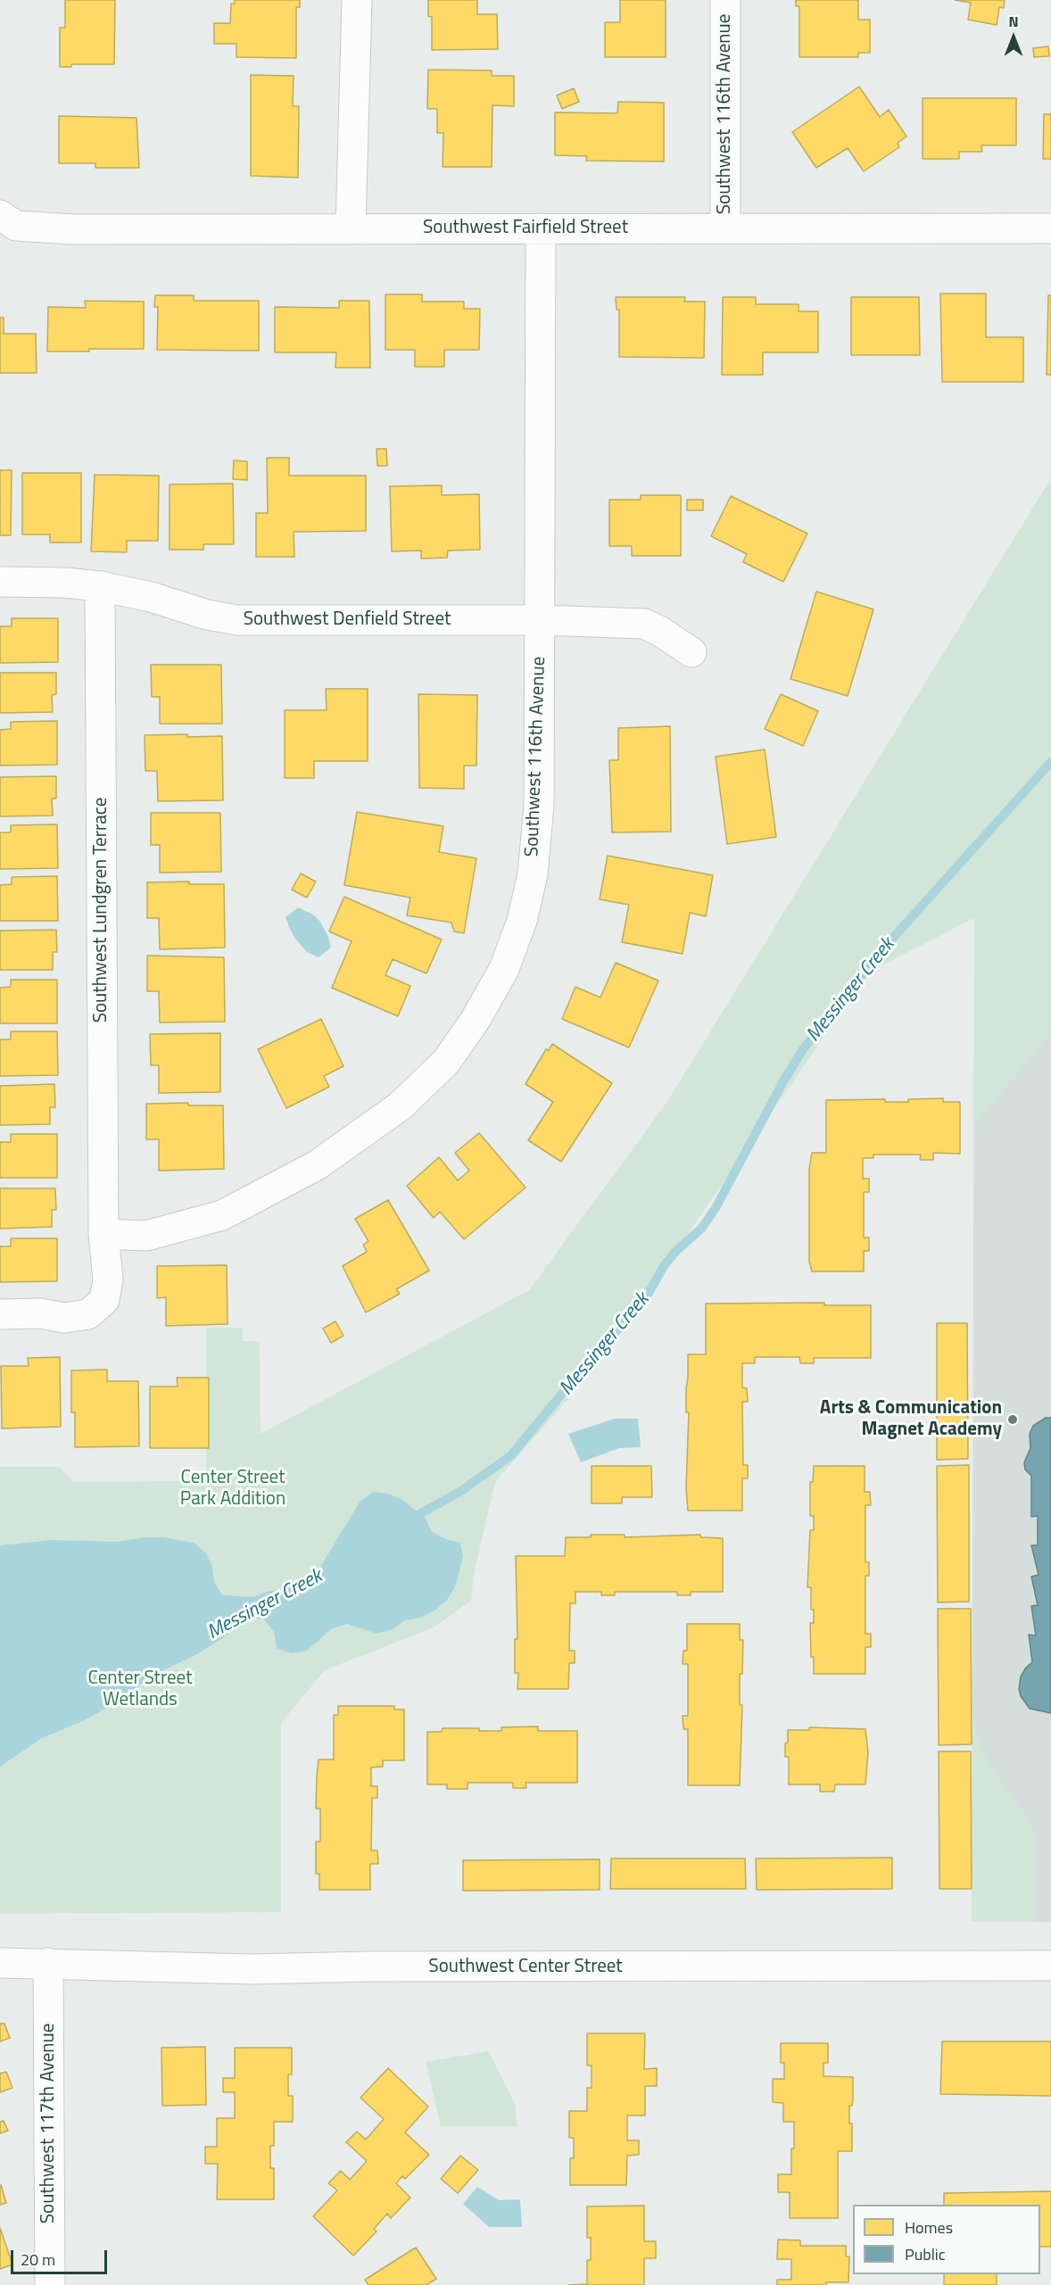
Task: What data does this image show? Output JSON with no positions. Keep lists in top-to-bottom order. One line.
{"streets":{"street":["Southwest 116th Avenue","Southwest Fairfield Street","Southwest Denfield Street","Southwest Lundgren Terrace","Southwest Center Street","Southwest 117th Avenue"]},"crossings":[["Southwest 116th Avenue","Southwest Fairfield Street"],["Southwest 116th Avenue","Southwest Denfield Street"],["Southwest 116th Avenue","Southwest Lundgren Terrace"],["Southwest Denfield Street","Southwest Lundgren Terrace"],["Southwest Center Street","Southwest 117th Avenue"]],"water":["Messinger Creek"],"parks":["Center Street Park Addition","Center Street Wetlands"],"places":["Arts & Communication Magnet Academy"],"legend":["Homes","Public"],"scale_bar":"20 m","north":"top"}
